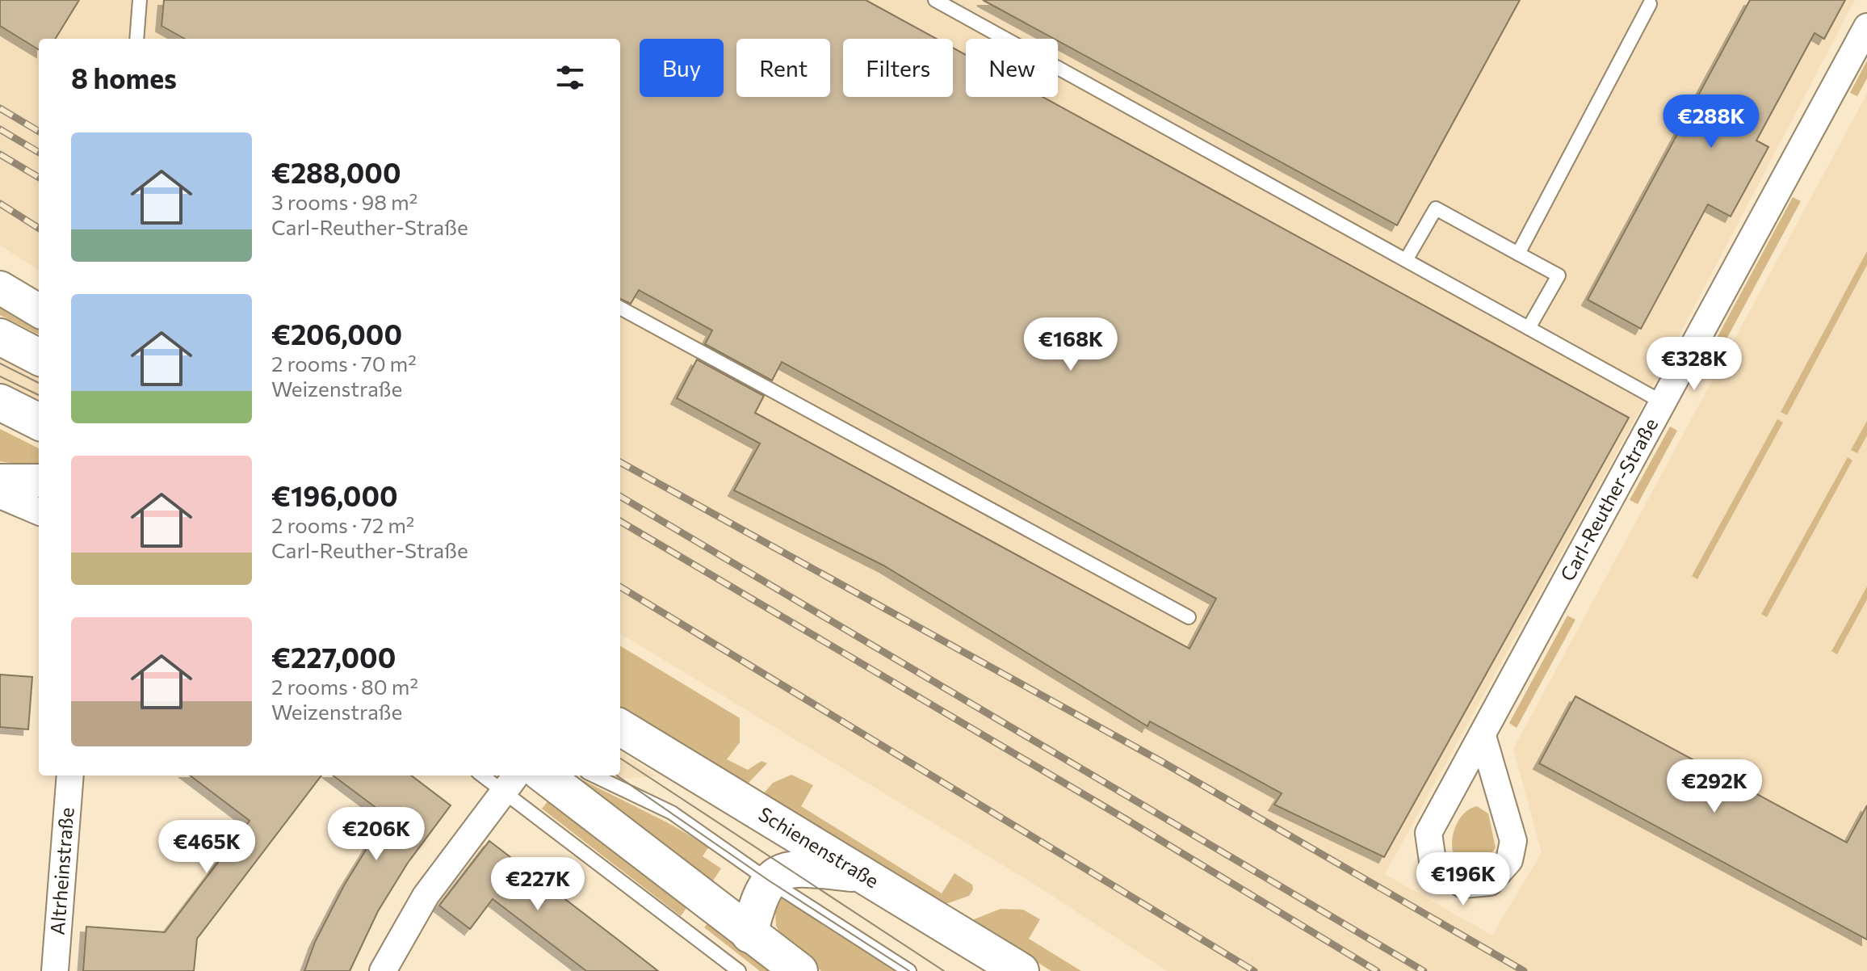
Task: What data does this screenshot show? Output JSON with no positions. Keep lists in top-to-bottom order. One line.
{"streets":{"main road":["Schienenstraße"],"street":["Carl-Reuther-Straße","Altrheinstraße"]},"page":{"chip":["Buy","Rent","Filters","New"],"heading":"8 homes","price":["€288K","€168K","€328K","€292K","€206K","€465K","€196K","€227K"],"list":[{"name":"€288,000","note":"3 rooms · 98 m² · Carl-Reuther-Straße"},{"name":"€206,000","note":"2 rooms · 70 m² · Weizenstraße"},{"name":"€196,000","note":"2 rooms · 72 m² · Carl-Reuther-Straße"},{"name":"€227,000","note":"2 rooms · 80 m² · Weizenstraße"}]}}
